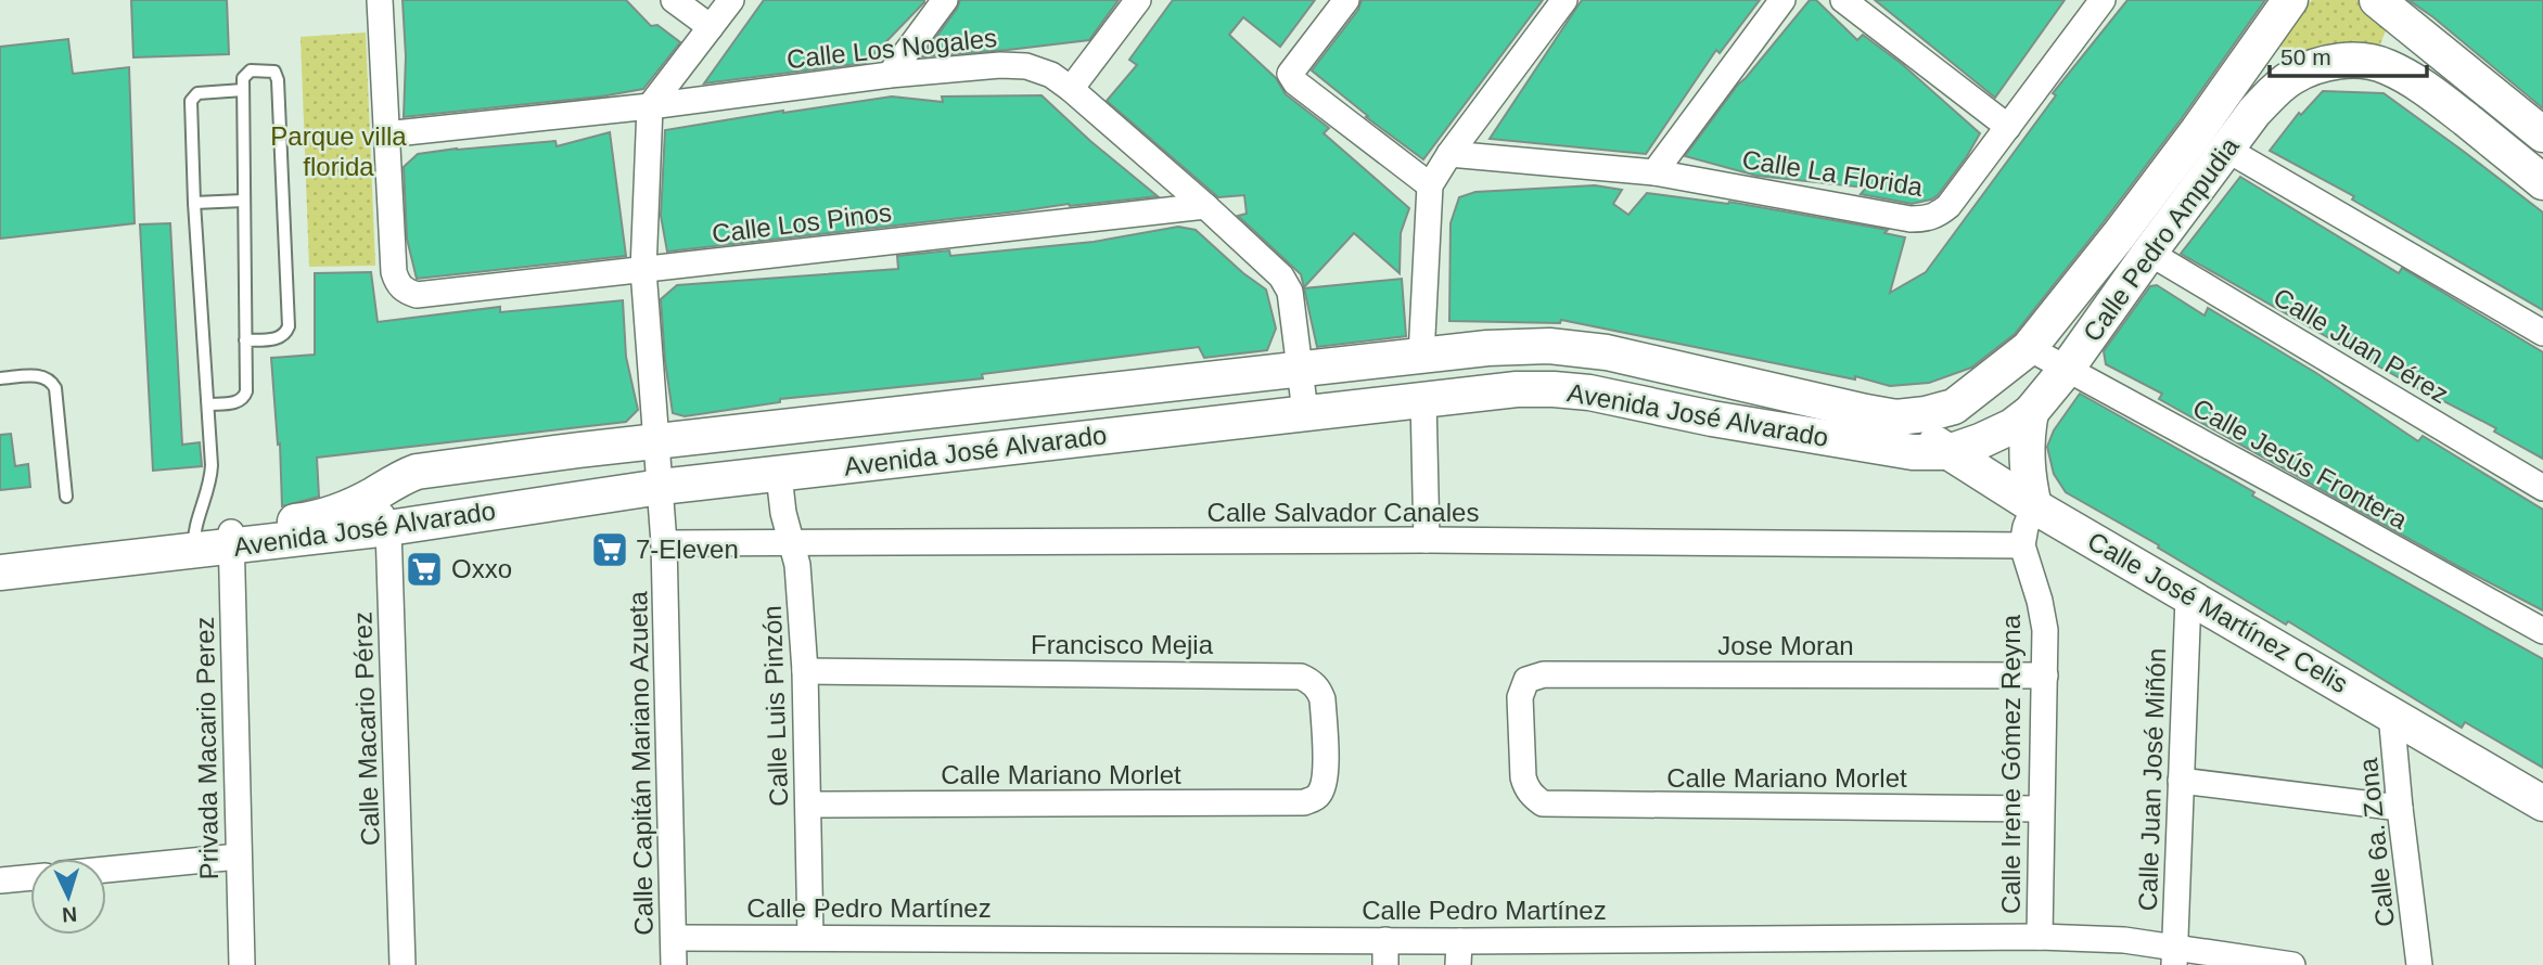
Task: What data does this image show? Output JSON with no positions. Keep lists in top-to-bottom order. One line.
{"streets":{"street":["Calle Los Nogales","Calle La Florida","Calle Los Pinos","Calle Pedro Ampudia","Calle Juan Pérez","Avenida José Alvarado","Calle Jesús Frontera","Calle Salvador Canales","Calle José Martínez Celis","Francisco Mejia","Jose Moran","Calle Luis Pinzón","Calle Macario Pérez","Privada Macario Perez","Calle Capitán Mariano Azueta","Calle Irene Gómez Reyna","Calle Mariano Morlet","Calle Juan José Miñón","Calle 6a. Zona","Calle Pedro Martínez"]},"crossings":[["Calle Los Nogales","Calle Los Pinos"],["Calle Los Nogales","Avenida José Alvarado"],["Calle Los Nogales","Calle Capitán Mariano Azueta"],["Calle Los Pinos","Calle Capitán Mariano Azueta"],["Calle Pedro Ampudia","Calle Juan Pérez"],["Calle Pedro Ampudia","Avenida José Alvarado"],["Calle Pedro Ampudia","Calle Jesús Frontera"],["Calle Pedro Ampudia","Calle José Martínez Celis"],["Avenida José Alvarado","Calle José Martínez Celis"],["Avenida José Alvarado","Calle Luis Pinzón"],["Avenida José Alvarado","Calle Macario Pérez"],["Avenida José Alvarado","Privada Macario Perez"],["Avenida José Alvarado","Calle Capitán Mariano Azueta"],["Calle Salvador Canales","Calle Luis Pinzón"],["Calle Salvador Canales","Calle Capitán Mariano Azueta"],["Calle Salvador Canales","Calle Irene Gómez Reyna"],["Calle José Martínez Celis","Calle Juan José Miñón"],["Calle José Martínez Celis","Calle 6a. Zona"],["Francisco Mejia","Calle Luis Pinzón"],["Francisco Mejia","Calle Mariano Morlet"],["Jose Moran","Calle Irene Gómez Reyna"],["Jose Moran","Calle Mariano Morlet"],["Calle Luis Pinzón","Calle Mariano Morlet"],["Calle Luis Pinzón","Calle Pedro Martínez"],["Calle Capitán Mariano Azueta","Calle Pedro Martínez"],["Calle Irene Gómez Reyna","Calle Mariano Morlet"],["Calle Irene Gómez Reyna","Calle Pedro Martínez"],["Calle Juan José Miñón","Calle Pedro Martínez"]],"parks":["Parque villa florida"],"places":{"supermarket":["7-Eleven","Oxxo"]},"scale_bar":"50 m","north":"bottom"}
